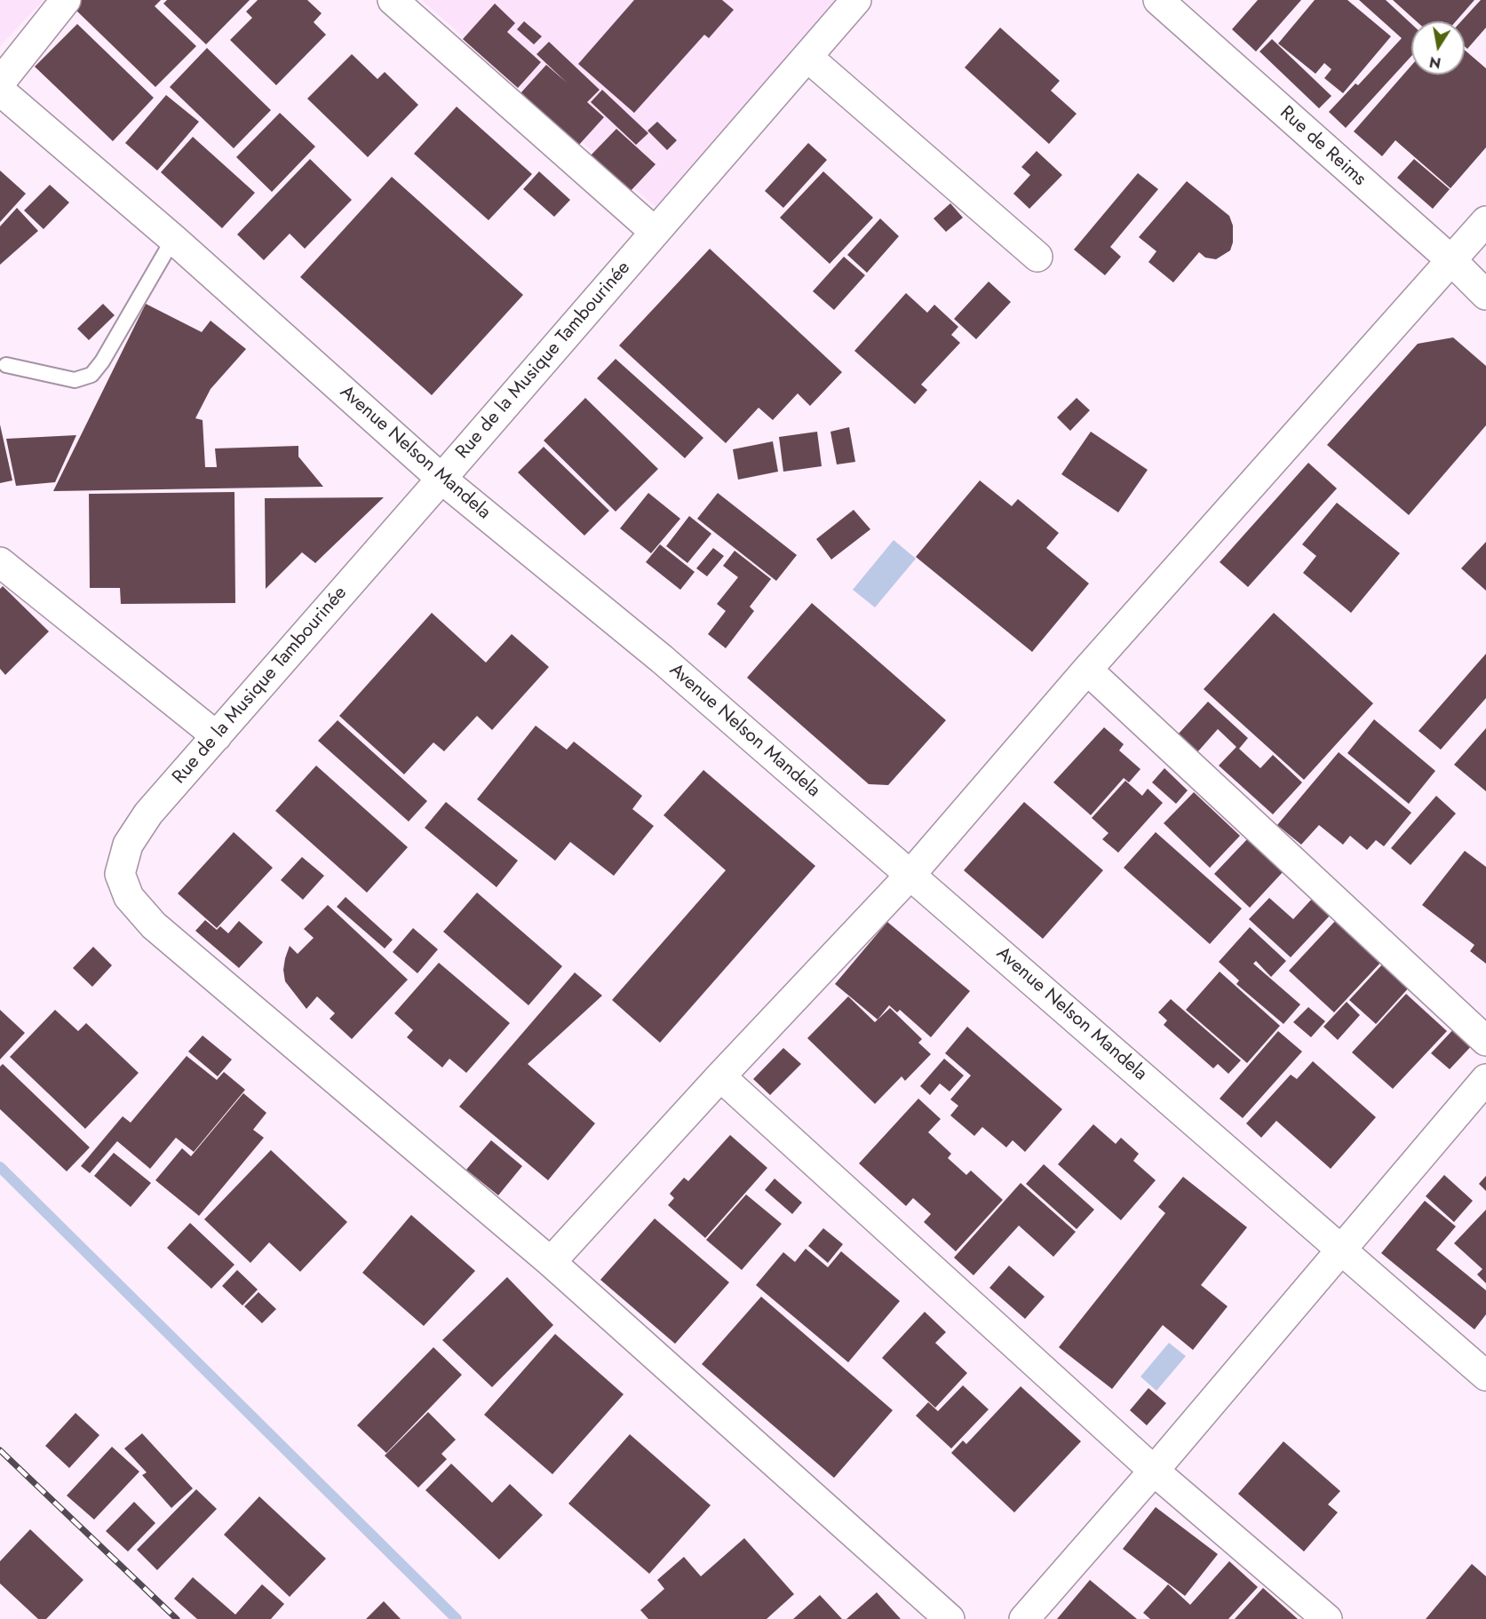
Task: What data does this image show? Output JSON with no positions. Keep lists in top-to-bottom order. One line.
{"streets":{"street":["Rue de Reims","Rue de la Musique Tambourinée","Avenue Nelson Mandela"]},"crossings":[["Rue de la Musique Tambourinée","Avenue Nelson Mandela"]],"north":"bottom"}
